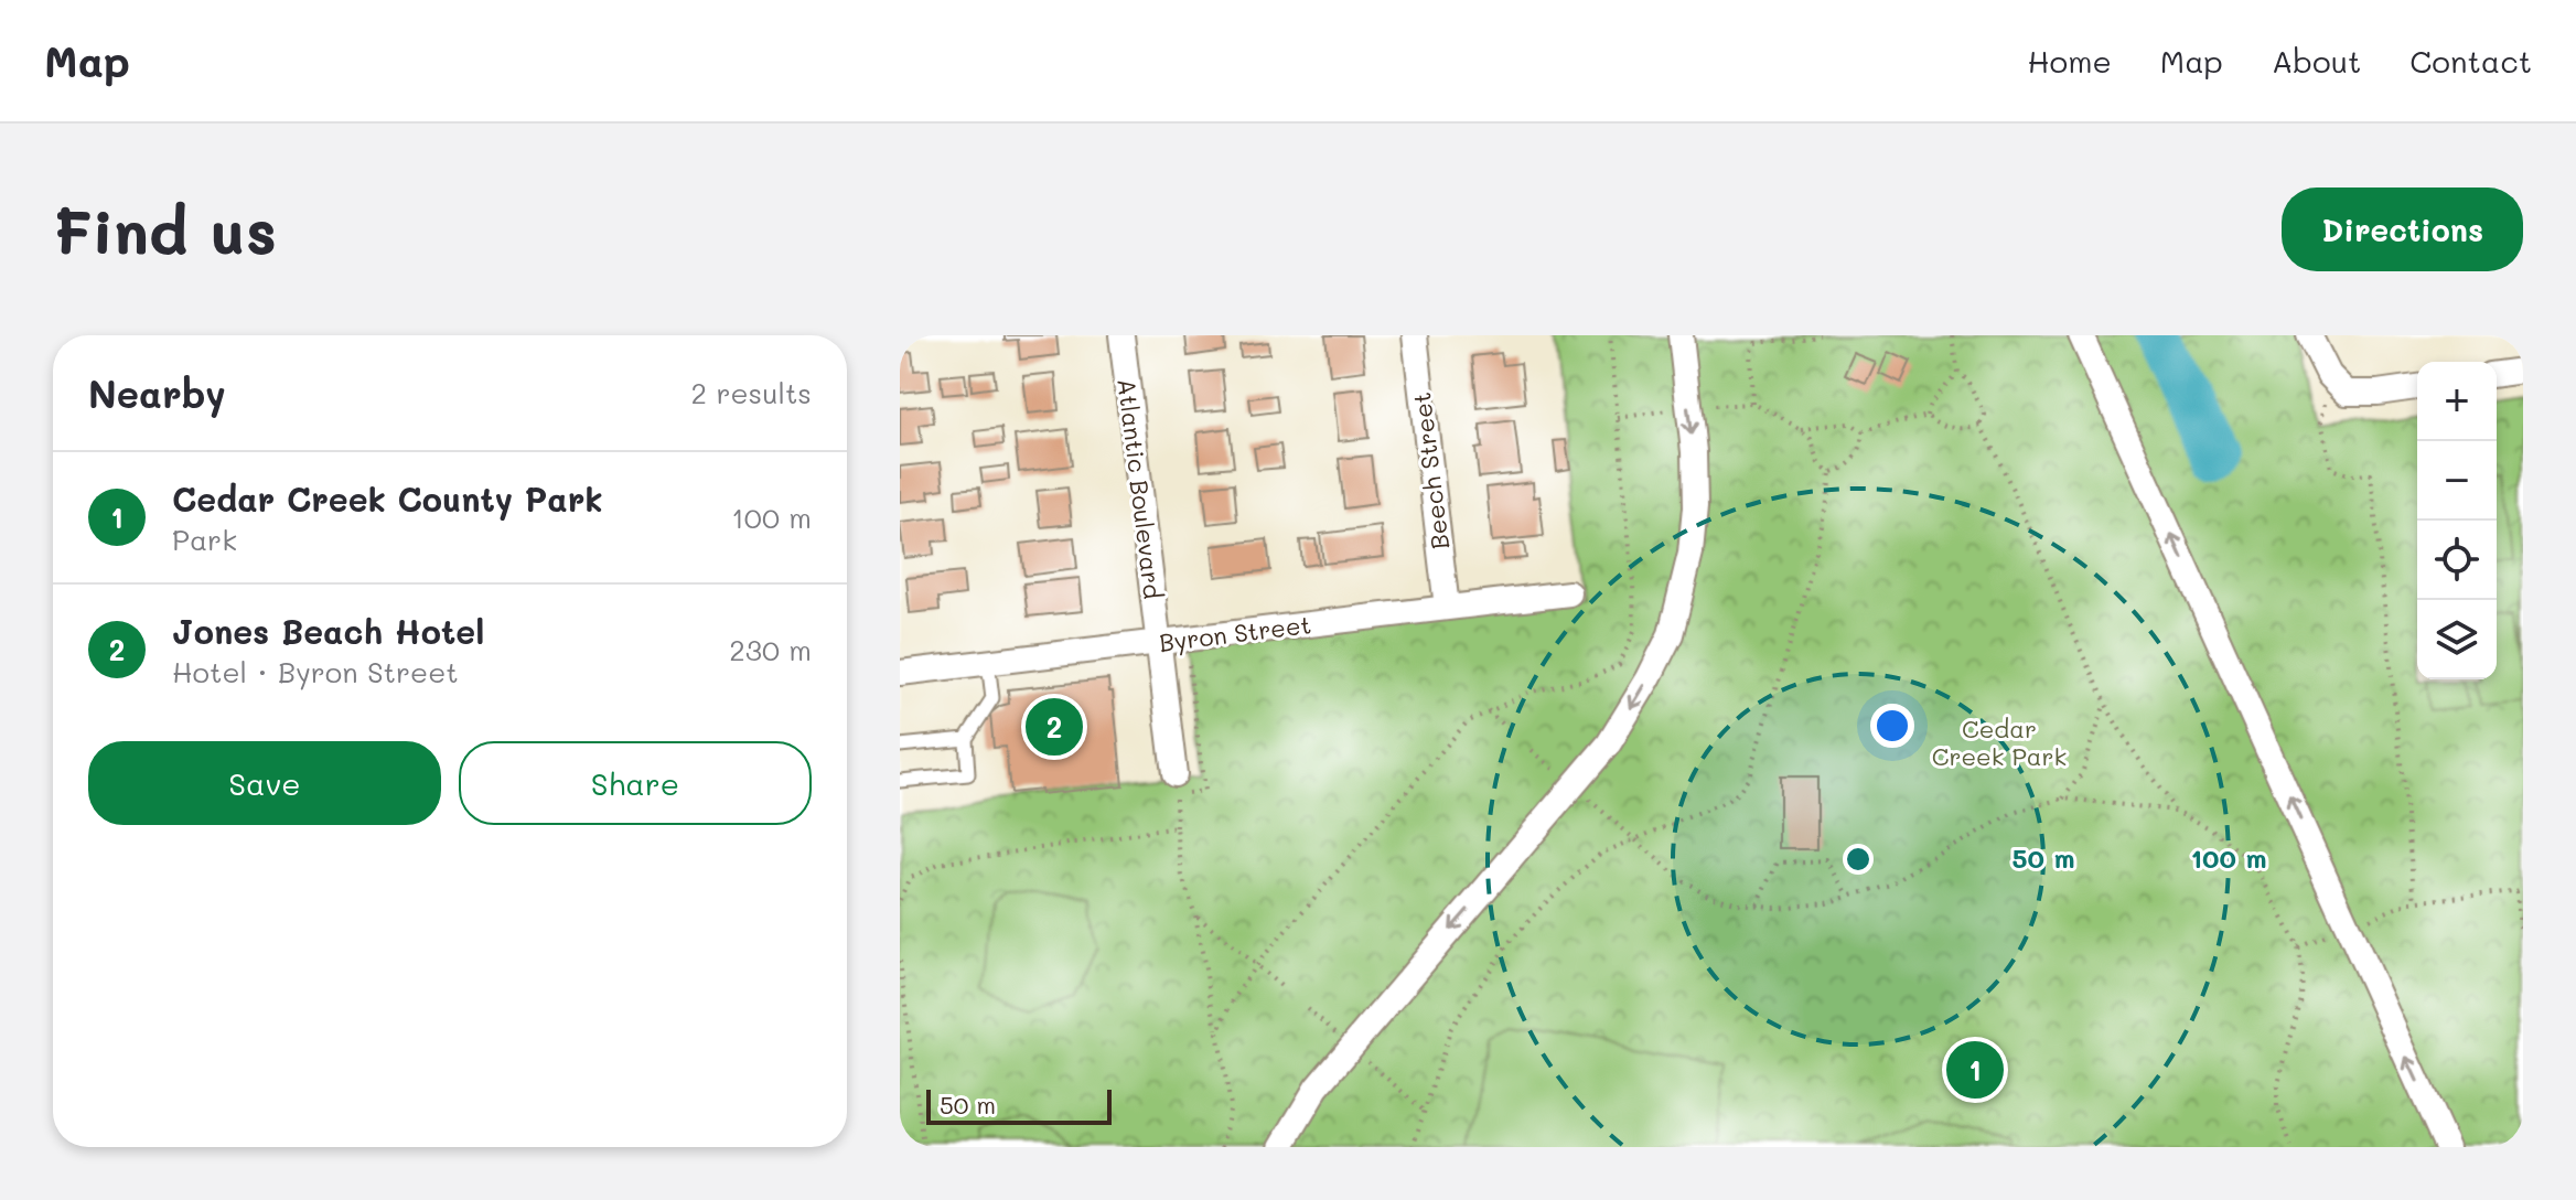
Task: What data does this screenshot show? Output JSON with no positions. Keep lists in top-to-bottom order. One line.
{"streets":{"street":["Beech Street","Atlantic Boulevard","Byron Street"]},"crossings":[["Beech Street","Byron Street"],["Atlantic Boulevard","Byron Street"]],"parks":["Cedar Creek Park"],"scale_bar":"50 m","page":{"header":"Map","nav":["Home","Map","About","Contact"],"buttons":["Directions",["Save","Share"]],"title":"Find us","heading":["Nearby","2 results"],"map_buttons":["+","−"],"list":[{"mark":"1","name":"Cedar Creek County Park","note":"Park","value":"100 m"},{"mark":"2","name":"Jones Beach Hotel","note":"Hotel · Byron Street","value":"230 m"}],"pins":["2","1"],"scale":"50 m"},"rings":["50 m","100 m"]}
